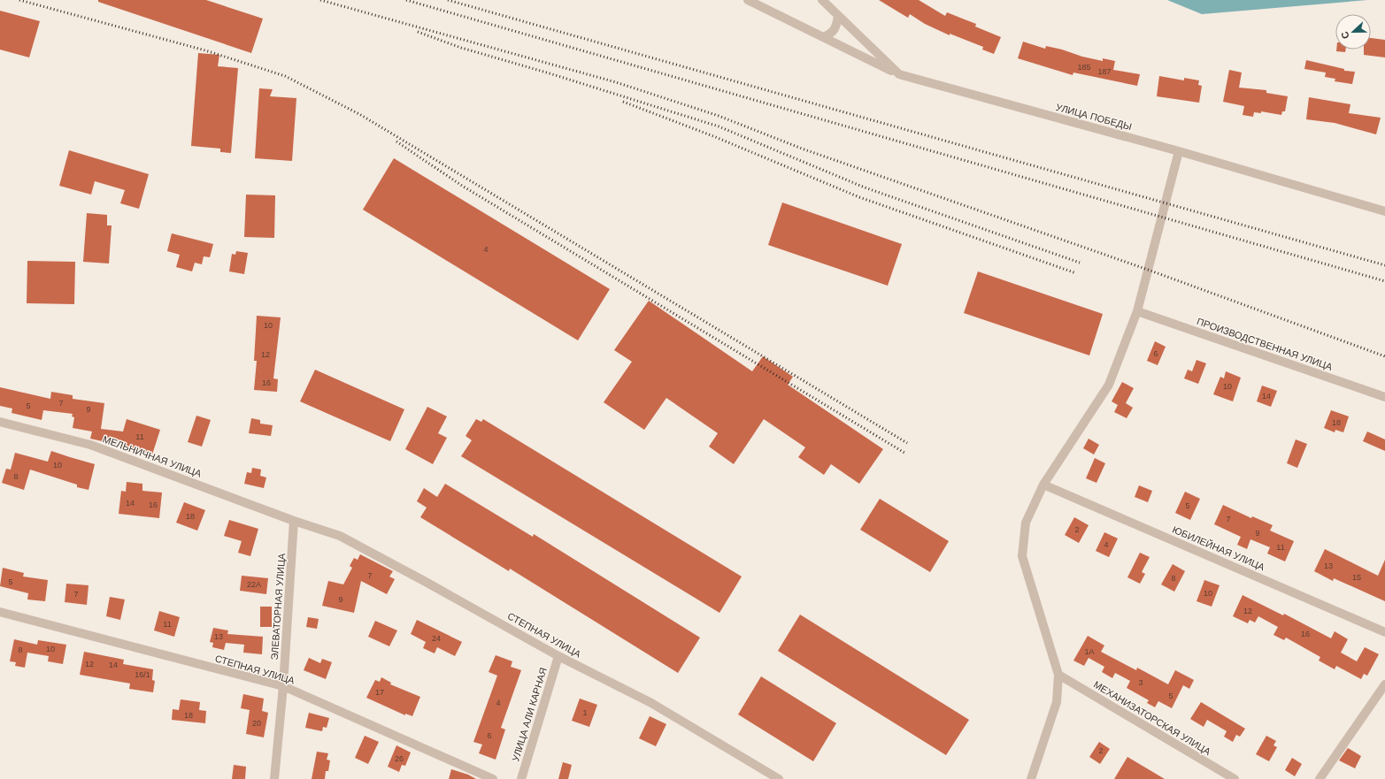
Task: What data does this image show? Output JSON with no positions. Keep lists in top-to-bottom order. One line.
{"streets":{"street":["УЛИЦА ПОБЕДЫ","ПРОИЗВОДСТВЕННАЯ УЛИЦА","МЕЛЬНИЧНАЯ УЛИЦА","ЮБИЛЕЙНАЯ УЛИЦА","ЭЛЕВАТОРНАЯ УЛИЦА","СТЕПНАЯ УЛИЦА","УЛИЦА АЛИ КАРНАЯ","МЕХАНИЗАТОРСКАЯ УЛИЦА"]},"crossings":[["МЕЛЬНИЧНАЯ УЛИЦА","ЭЛЕВАТОРНАЯ УЛИЦА"],["МЕЛЬНИЧНАЯ УЛИЦА","СТЕПНАЯ УЛИЦА"],["ЭЛЕВАТОРНАЯ УЛИЦА","СТЕПНАЯ УЛИЦА"],["СТЕПНАЯ УЛИЦА","УЛИЦА АЛИ КАРНАЯ"]],"house_numbers":["185","187","4","10","6","12","16","10","14","7","5","9","18","11","10","8","14","16","5","18","7","2","9","4","11","13","7","15","8","5","22А","10","7","9","12","11","16","13","24","10","8","1А","12","14","16/1","3","17","5","4","1","18","20","6","2","26"],"north":"left"}
